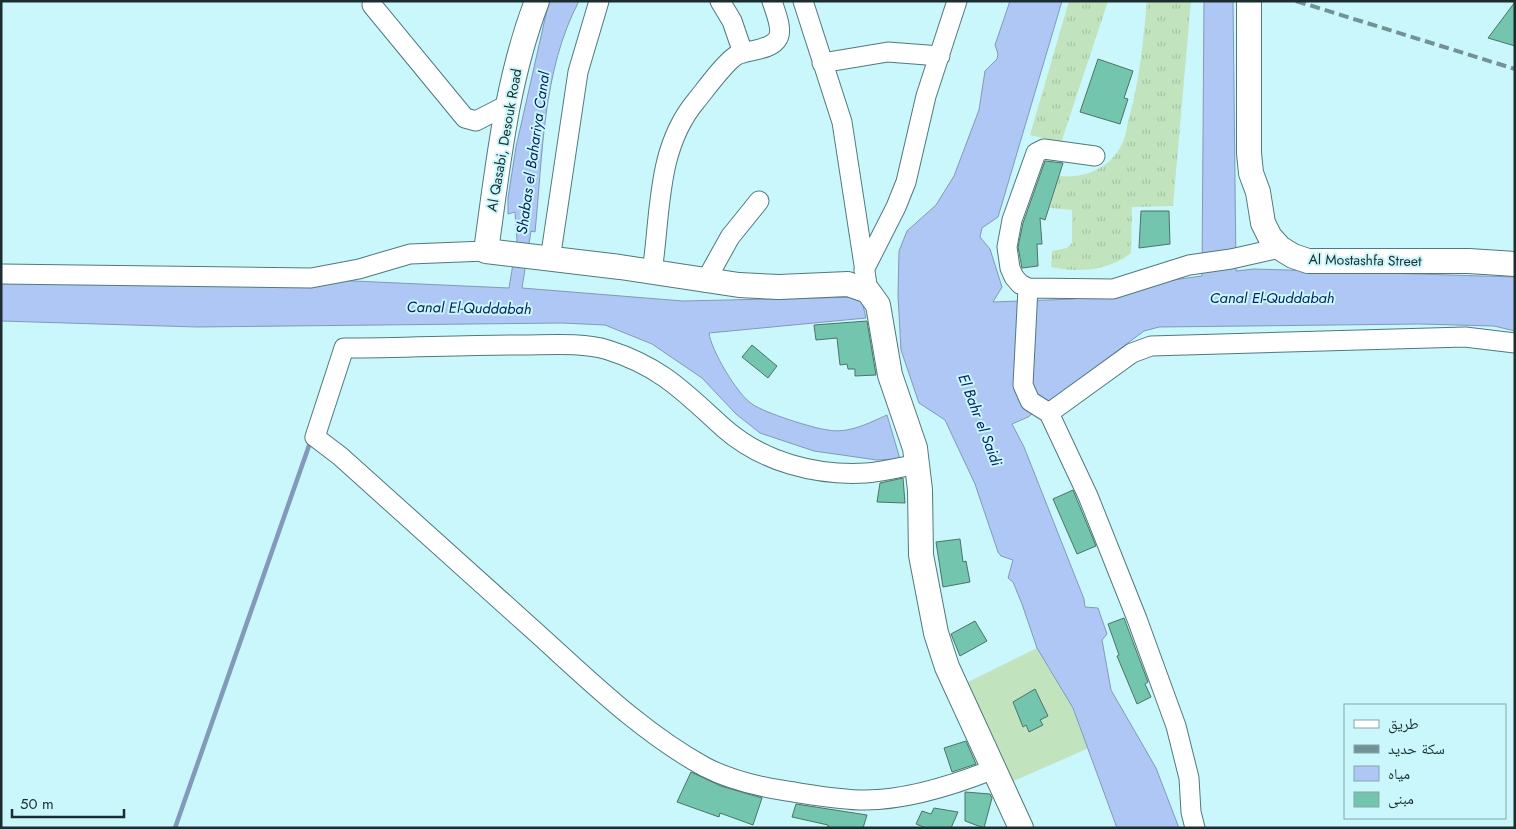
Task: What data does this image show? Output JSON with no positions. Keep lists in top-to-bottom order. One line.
{"streets":{"main road":["Al Qasabi, Desouk Road","Al Mostashfa Street"]},"water":["Shabas el Bahariya Canal","Canal El-Quddabah","El Bahr el Saidi"],"legend":["طريق","سكة حديد","مياه","مبنى"],"scale_bar":"50 m"}
